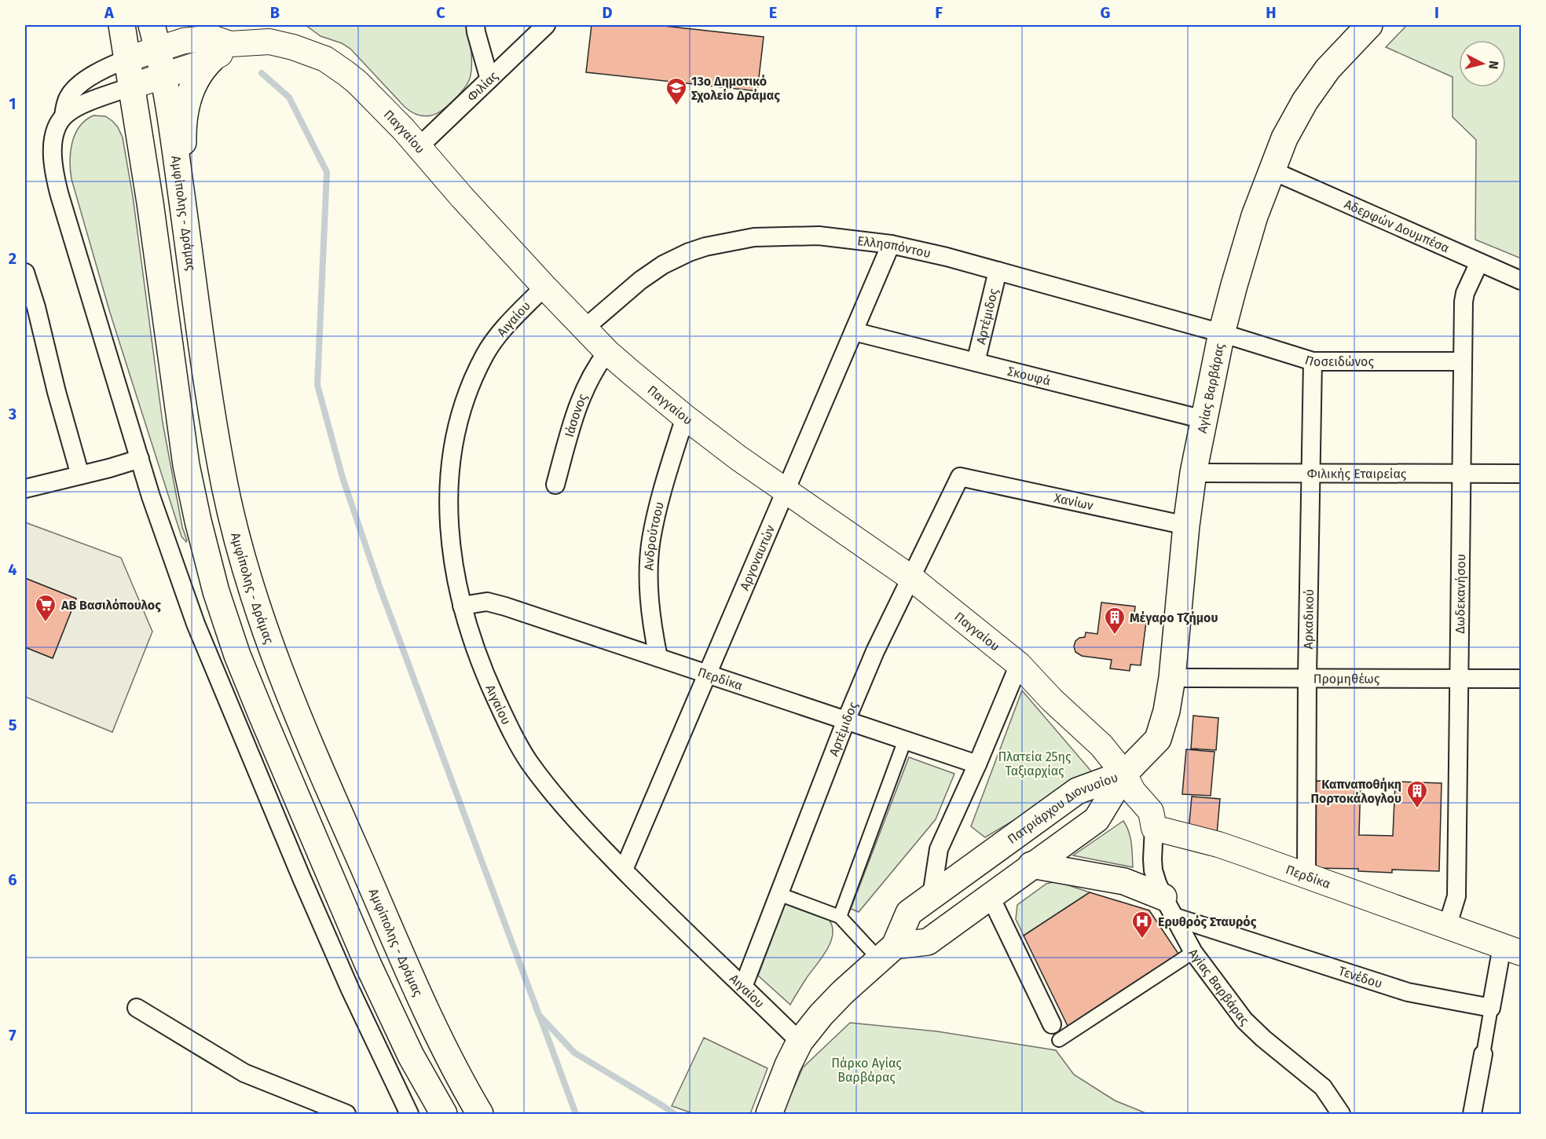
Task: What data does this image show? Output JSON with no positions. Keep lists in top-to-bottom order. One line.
{"streets":{"main road":["Παγγαίου","Αμφίπολης - Δράμας","Αγίας Βαρβάρας","Περδίκα","Πατριάρχου Διονυσίου"],"street":["Φιλίας","Αδερφών Δουμπέσα","Ελλησπόντου","Αρτέμιδος","Αιγαίου","Ποσειδώνος","Σκουφά","Ιάσονος","Φιλικής Εταιρείας","Χανίων","Ανδρούτσου","Αργοναυτών","Δωδεκανήσου","Αρκαδικού","Προμηθέως","Τενέδου"]},"crossings":[["Φιλίας","Παγγαίου"],["Παγγαίου","Ελλησπόντου"],["Παγγαίου","Αρτέμιδος"],["Παγγαίου","Αιγαίου"],["Παγγαίου","Αγίας Βαρβάρας"],["Παγγαίου","Ιάσονος"],["Παγγαίου","Ανδρούτσου"],["Παγγαίου","Αργοναυτών"],["Παγγαίου","Πατριάρχου Διονυσίου"],["Αδερφών Δουμπέσα","Αγίας Βαρβάρας"],["Αδερφών Δουμπέσα","Δωδεκανήσου"],["Ελλησπόντου","Αρτέμιδος"],["Ελλησπόντου","Ποσειδώνος"],["Ελλησπόντου","Αγίας Βαρβάρας"],["Ελλησπόντου","Αργοναυτών"],["Αρτέμιδος","Αιγαίου"],["Αρτέμιδος","Σκουφά"],["Αρτέμιδος","Χανίων"],["Αρτέμιδος","Περδίκα"],["Αιγαίου","Αργοναυτών"],["Αιγαίου","Περδίκα"],["Αιγαίου","Πατριάρχου Διονυσίου"],["Ποσειδώνος","Αγίας Βαρβάρας"],["Ποσειδώνος","Δωδεκανήσου"],["Ποσειδώνος","Αρκαδικού"],["Σκουφά","Αγίας Βαρβάρας"],["Σκουφά","Αργοναυτών"],["Αγίας Βαρβάρας","Φιλικής Εταιρείας"],["Αγίας Βαρβάρας","Χανίων"],["Αγίας Βαρβάρας","Περδίκα"],["Αγίας Βαρβάρας","Προμηθέως"],["Αγίας Βαρβάρας","Πατριάρχου Διονυσίου"],["Αγίας Βαρβάρας","Τενέδου"],["Φιλικής Εταιρείας","Δωδεκανήσου"],["Φιλικής Εταιρείας","Αρκαδικού"],["Ανδρούτσου","Περδίκα"],["Αργοναυτών","Περδίκα"],["Δωδεκανήσου","Περδίκα"],["Δωδεκανήσου","Προμηθέως"],["Αρκαδικού","Περδίκα"],["Αρκαδικού","Προμηθέως"]],"parks":["Πλατεία 25ης Ταξιαρχίας","Πάρκο Αγίας Βαρβάρας"],"places":{"school or university":["13ο Δημοτικό Σχολείο Δράμας"],"supermarket":["ΑΒ Βασιλόπουλος"],"building":["Μέγαρο Τζήμου","Καπναποθήκη Πορτοκάλογλου"],"hospital":["Ερυθρός Σταυρός"]},"north":"right","grid":{"columns":["A","B","C","D","E","F","G","H","I"],"rows":["1","2","3","4","5","6","7"]}}
